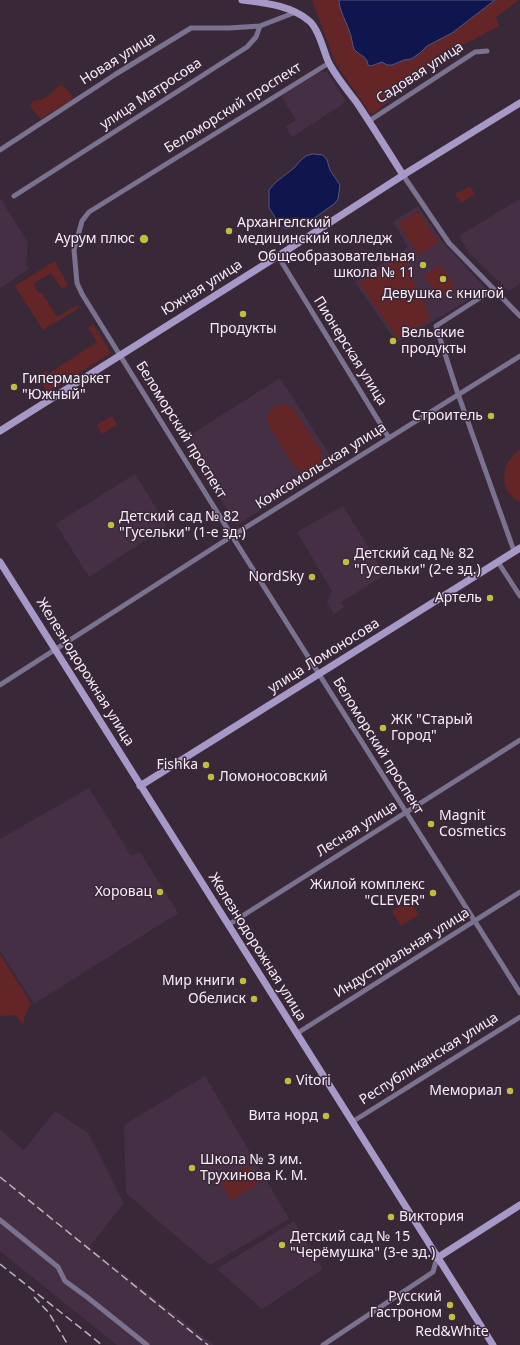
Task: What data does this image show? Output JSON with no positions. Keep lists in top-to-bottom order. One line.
{"streets":{"main road":["Южная улица","улица Ломоносова","Железнодорожная улица"],"street":["Новая улица","Садовая улица","улица Матросова","Беломорский проспект","Пионерская улица","Комсомольская улица","Лесная улица","Индустриальная улица","Республиканская улица"]},"crossings":[["Новая улица","улица Матросова"],["Беломорский проспект","Южная улица"],["Беломорский проспект","Комсомольская улица"],["Беломорский проспект","улица Ломоносова"],["Беломорский проспект","Лесная улица"],["Беломорский проспект","Индустриальная улица"],["Южная улица","Пионерская улица"],["Пионерская улица","Комсомольская улица"],["Комсомольская улица","Железнодорожная улица"],["улица Ломоносова","Железнодорожная улица"],["Железнодорожная улица","Лесная улица"],["Железнодорожная улица","Индустриальная улица"],["Железнодорожная улица","Республиканская улица"]],"places":["Архангелский медицинский колледж","Аурум плюс","Общеобразовательная школа № 11","Девушка с книгой","Продукты","Вельские продукты","Гипермаркет \"Южный\"","Строитель","Детский сад № 82 \"Гусельки\" (1-е зд.)","Детский сад № 82 \"Гусельки\" (2-е зд.)","NordSky","Артель","ЖК \"Старый Город\"","Fishka","Ломоносовский","Magnit Cosmetics","Хоровац","Жилой комплекс \"СLEVER\"","Мир книги","Обелиск","Vitori","Мемориал","Вита норд","Школа № 3 им. Трухинова К. М.","Виктория","Детский сад № 15 \"Черёмушка\" (3-е зд.)","Русский Гастроном","Red&White"]}
